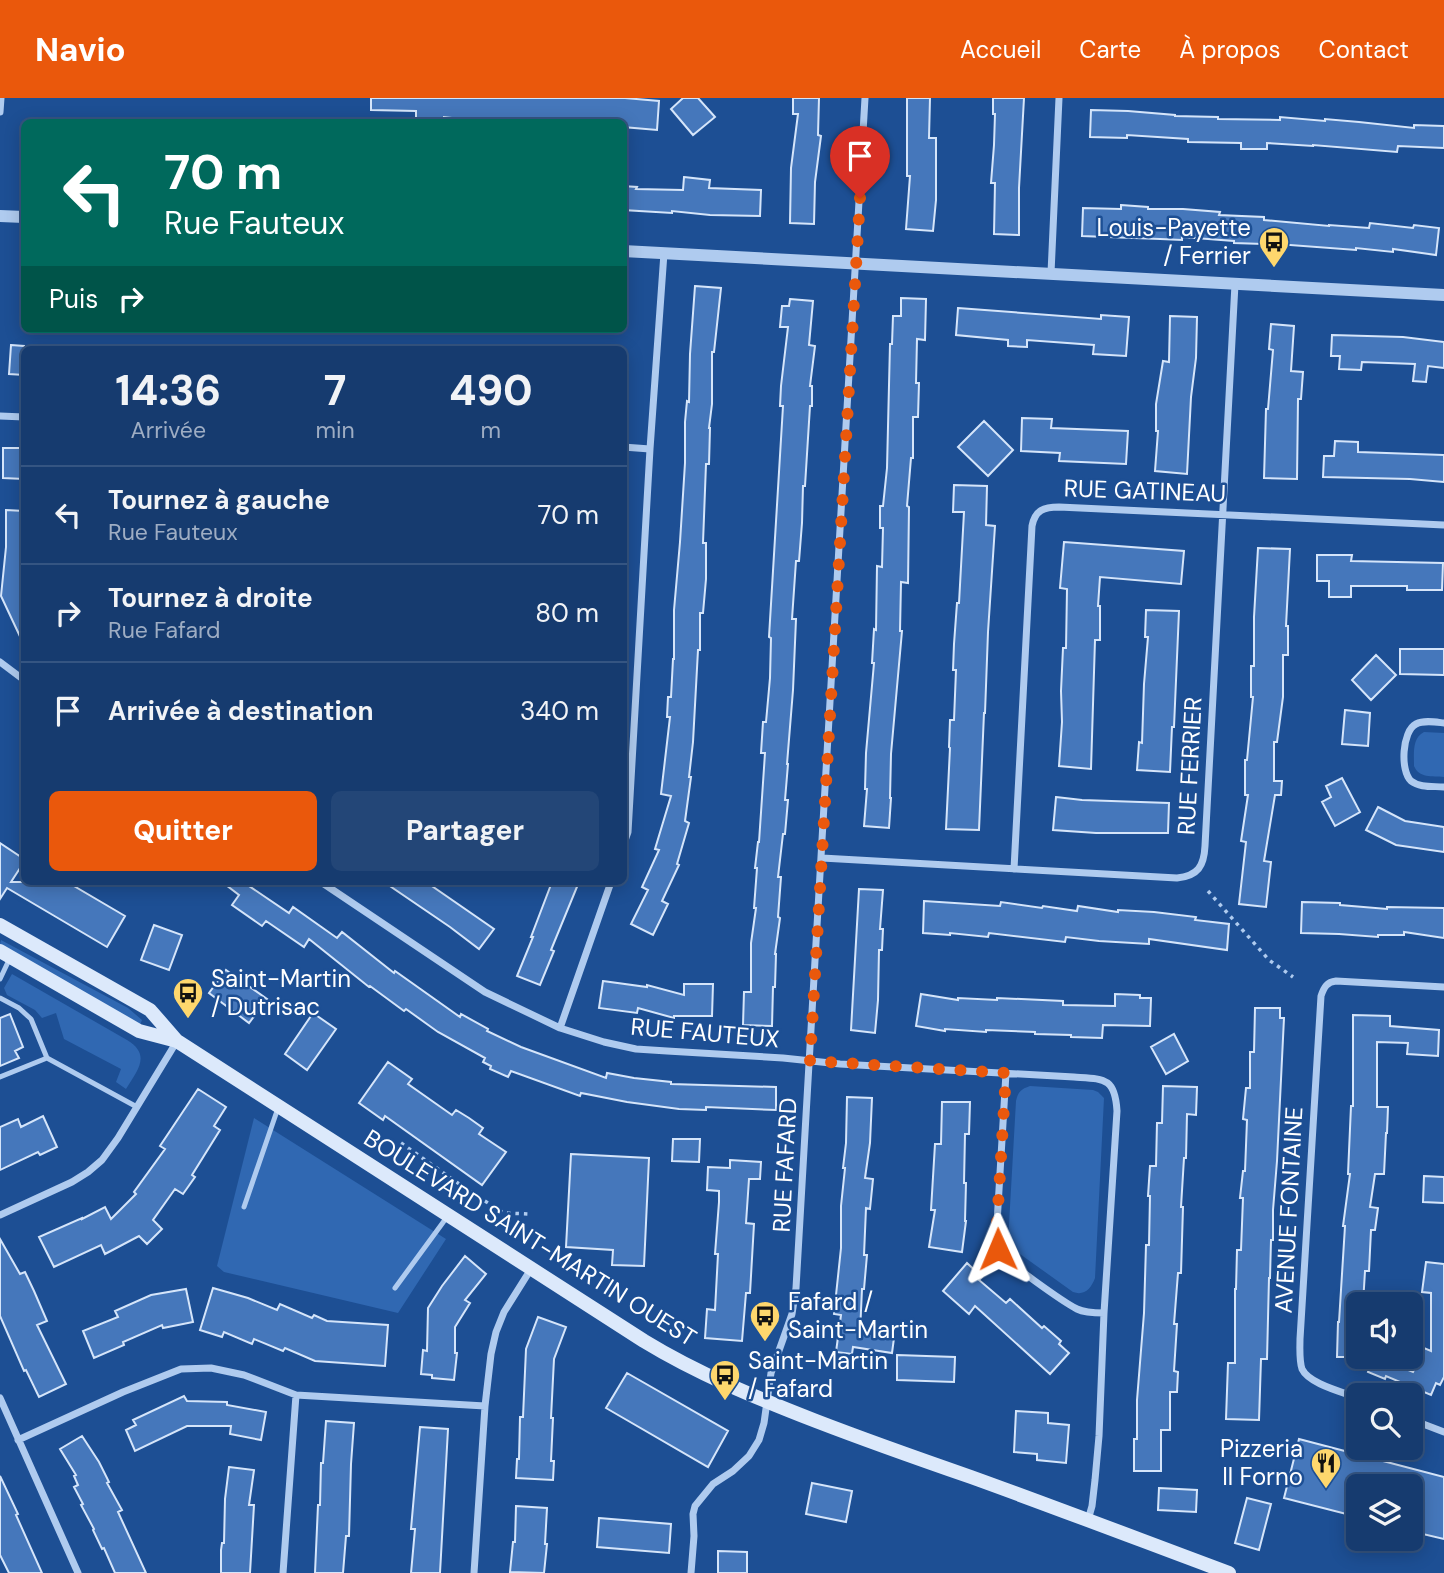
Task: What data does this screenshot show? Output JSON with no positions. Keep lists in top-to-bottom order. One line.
{"streets":{"main road":["BOULEVARD SAINT-MARTIN OUEST"],"street":["RUE GATINEAU","RUE FERRIER","RUE FAUTEUX","RUE FAFARD","AVENUE FONTAINE"]},"crossings":[["RUE GATINEAU","RUE FERRIER"],["RUE FERRIER","RUE FAFARD"],["RUE FAUTEUX","RUE FAFARD"],["RUE FAUTEUX","BOULEVARD SAINT-MARTIN OUEST"],["RUE FAFARD","BOULEVARD SAINT-MARTIN OUEST"]],"places":{"bus stop":["Louis-Payette / Ferrier","Saint-Martin / Dutrisac","Fafard / Saint-Martin","Saint-Martin / Fafard"],"restaurant":["Pizzeria Il Forno"]},"page":{"header":"Navio","nav":["Accueil","Carte","À propos","Contact"],"turn":["70 m","Rue Fauteux"],"then":"Puis","eta":["14:36","Arrivée","7","min","490","m"],"list":[{"name":"Tournez à gauche","note":"Rue Fauteux","value":"70 m"},{"name":"Tournez à droite","note":"Rue Fafard","value":"80 m"},{"name":"Arrivée à destination","value":"340 m"}],"buttons":["Quitter","Partager"]}}
